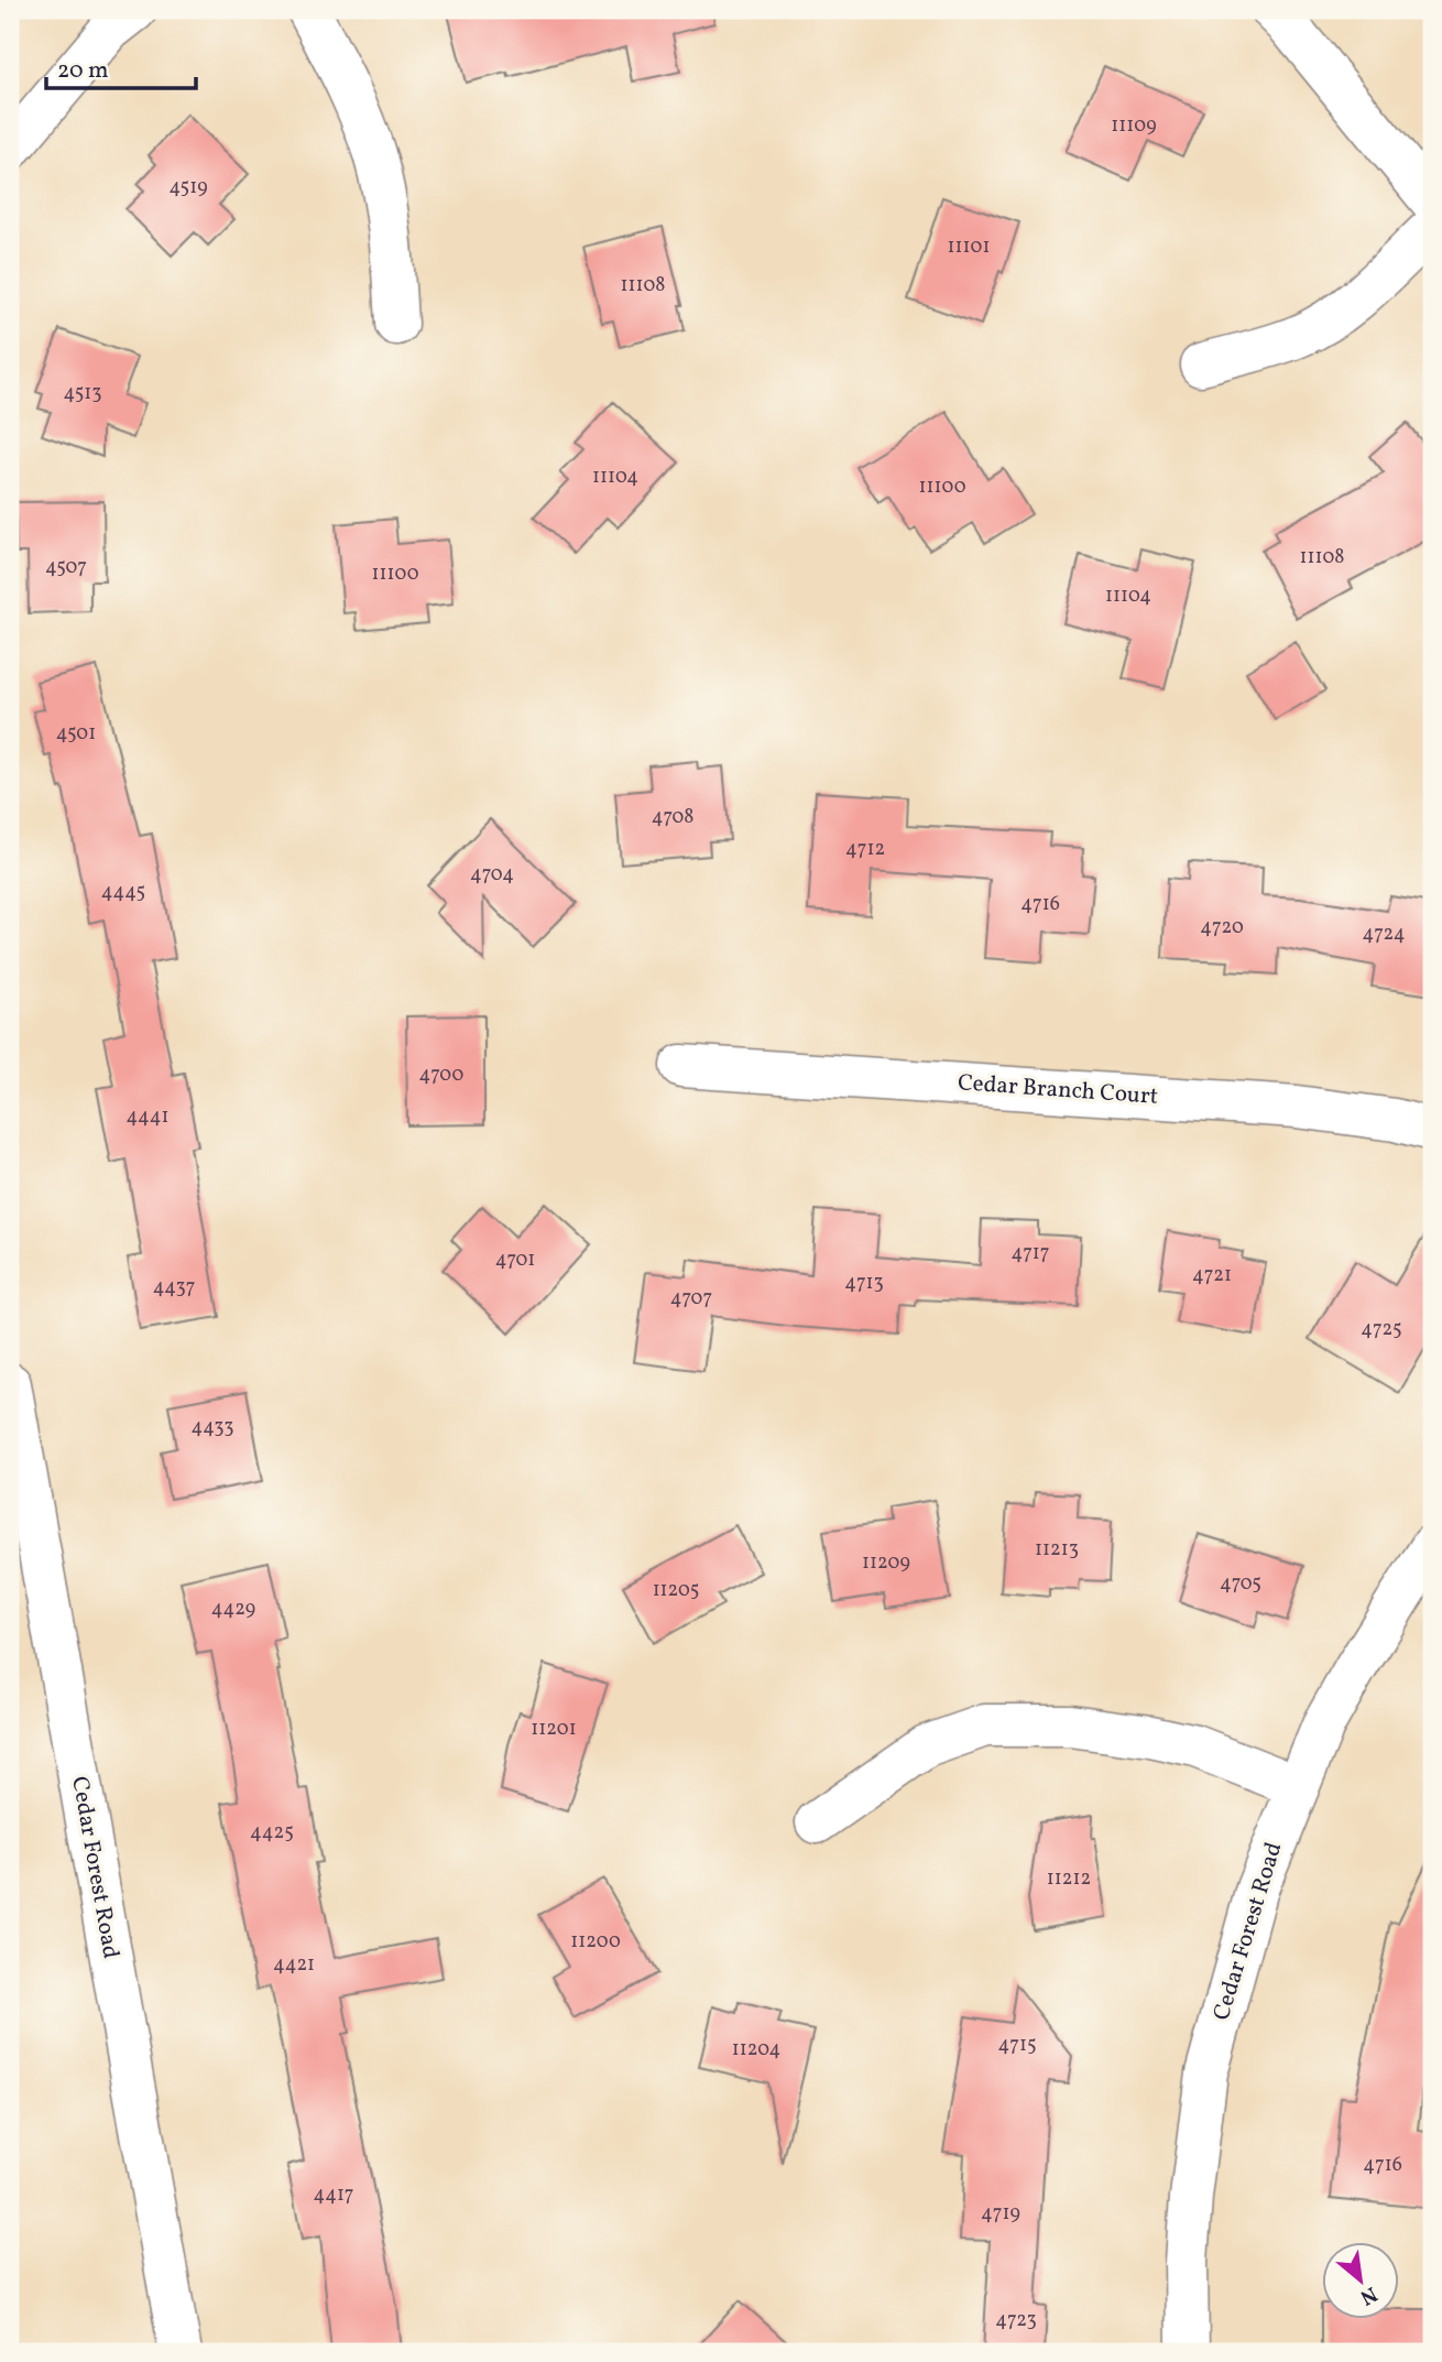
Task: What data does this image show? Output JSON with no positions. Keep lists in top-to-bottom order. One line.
{"streets":{"street":["Cedar Branch Court","Cedar Forest Road"]},"house_numbers":["11109","4519","11101","11108","4513","11104","11100","11108","4507","11100","11104","4501","4708","4712","4704","4445","4716","4720","4724","4700","4441","4717","4701","4721","4713","4437","4707","4725","4433","11213","11209","4705","11205","4429","11201","4425","11212","11200","4421","4715","11204","4716","4417","4719","4723"],"scale_bar":"20 m","north":"bottom right"}
